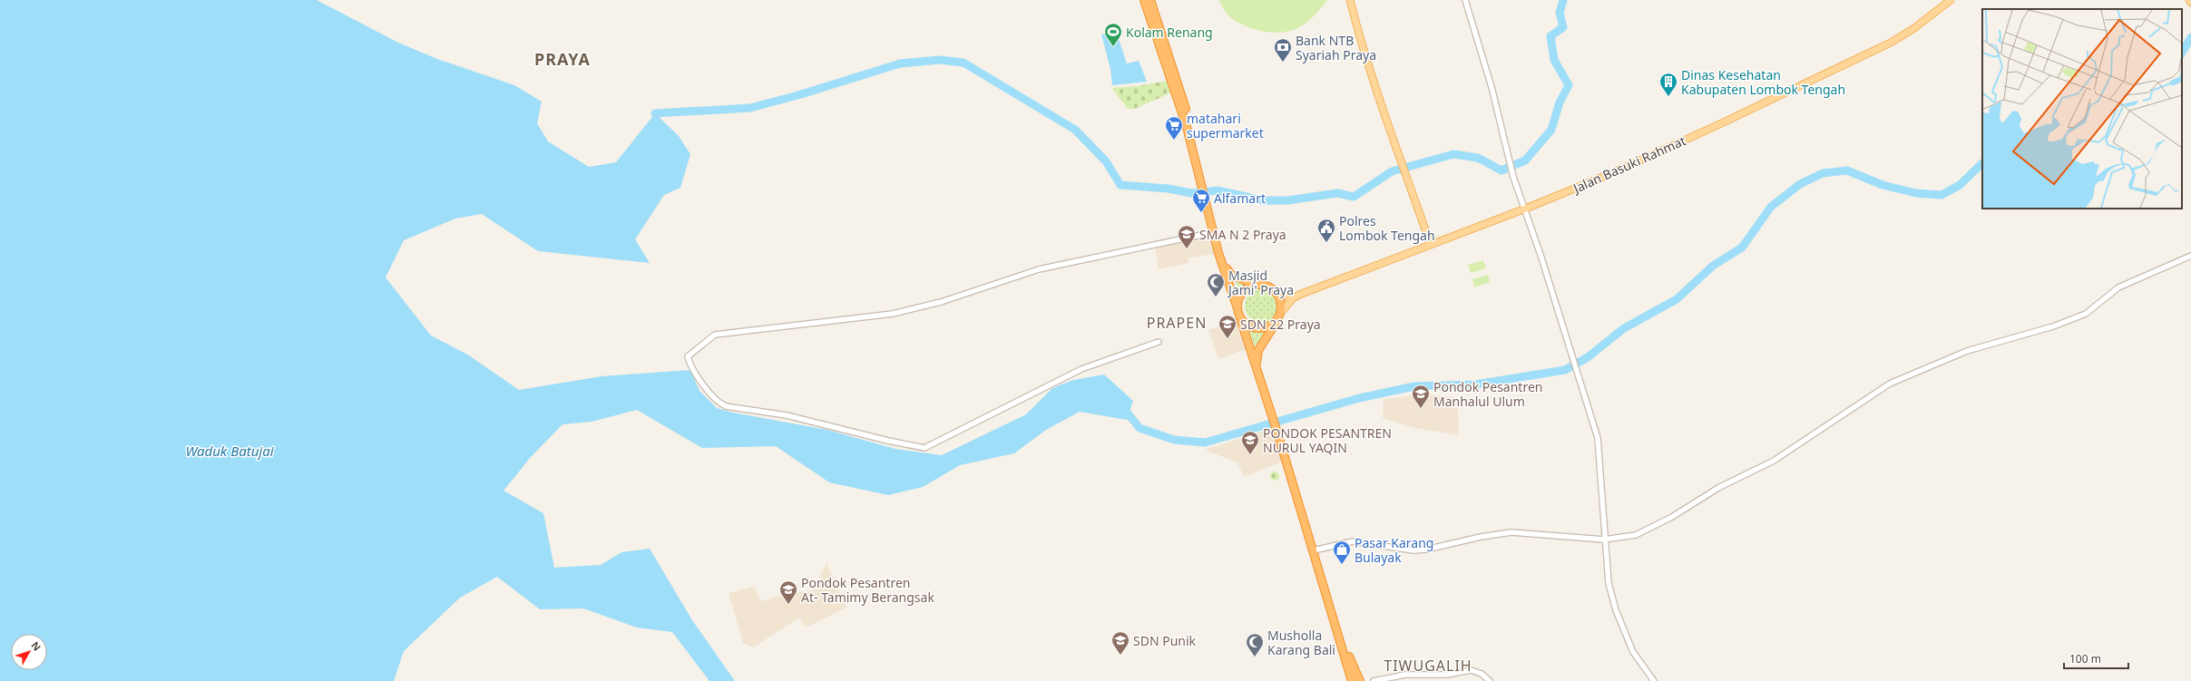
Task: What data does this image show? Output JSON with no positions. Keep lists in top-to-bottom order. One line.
{"streets":{"main road":["Jalan Basuki Rahmat"]},"districts":["PRAYA","PRAPEN","TIWUGALIH"],"water":["Waduk Batujai"],"places":{"sports":["Kolam Renang"],"bank":["Bank NTB Syariah Praya"],"building":["Dinas Kesehatan Kabupaten Lombok Tengah"],"supermarket":["matahari supermarket","Alfamart"],"public building":["Polres Lombok Tengah"],"school or university":["SMA N 2 Praya","SDN 22 Praya","Pondok Pesantren Manhalul Ulum","PONDOK PESANTREN NURUL YAQIN","Pondok Pesantren At- Tamimy Berangsak","SDN Punik"],"mosque":["Masjid Jami' Praya","Musholla Karang Bali"],"shop":["Pasar Karang Bulayak"]},"scale_bar":"100 m","north":"top right"}
